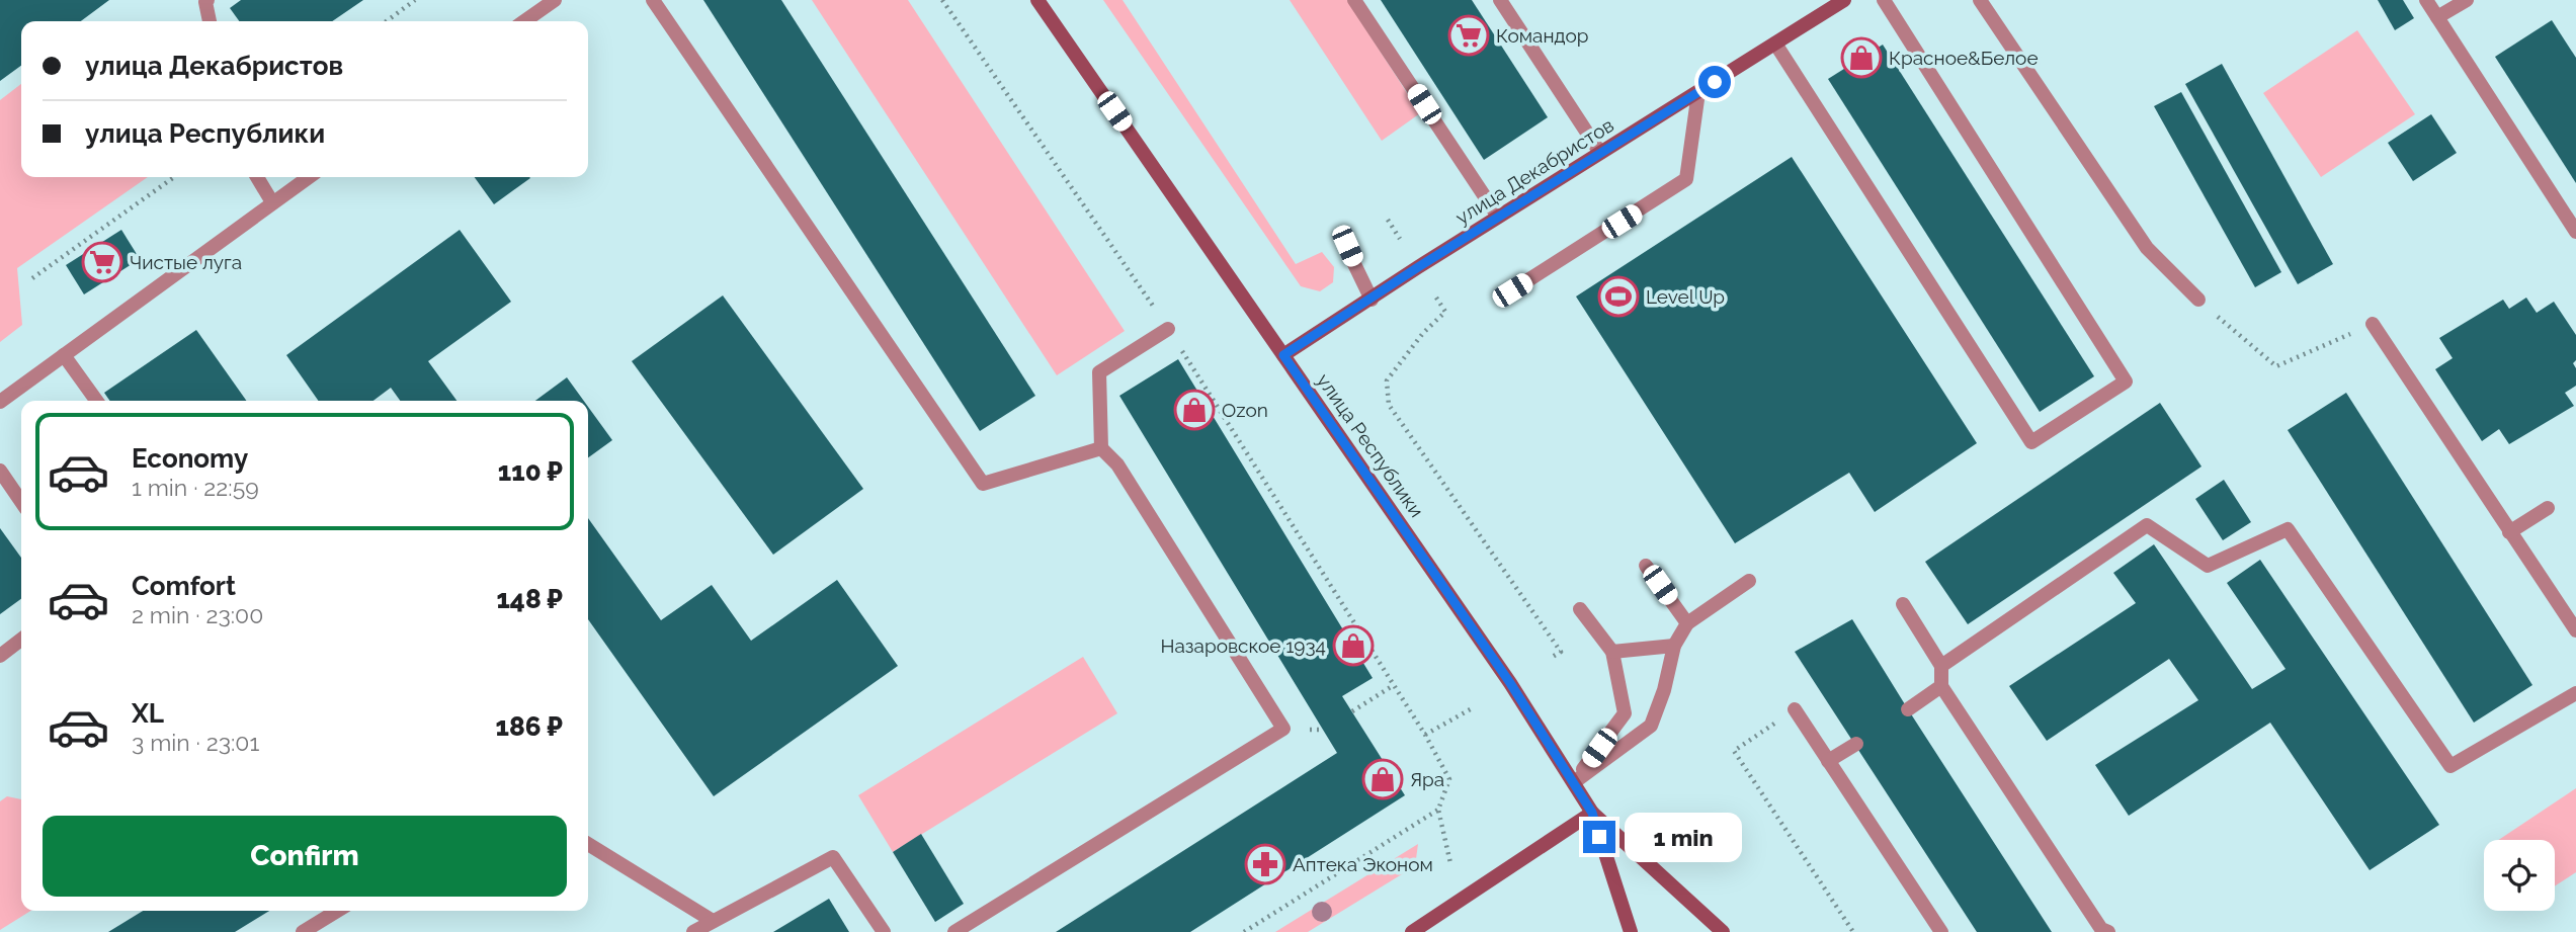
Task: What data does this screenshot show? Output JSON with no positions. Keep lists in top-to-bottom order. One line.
{"streets":{"main road":["улица Декабристов","улица Республики"]},"crossings":[["улица Декабристов","улица Республики"]],"places":{"supermarket":["Командор","Чистые луга"],"shop":["Красное&Белое","Ozon","Назаровское 1934","Яра"],"sports":["Level Up"],"pharmacy":["Аптека Эконом"]},"page":{"banner":["улица Декабристов","улица Республики"],"list":[{"name":"Economy","note":"1 min · 22:59","value":"110 ₽"},{"name":"Comfort","note":"2 min · 23:00","value":"148 ₽"},{"name":"XL","note":"3 min · 23:01","value":"186 ₽"}],"buttons":"Confirm","bubble":"1 min"}}
